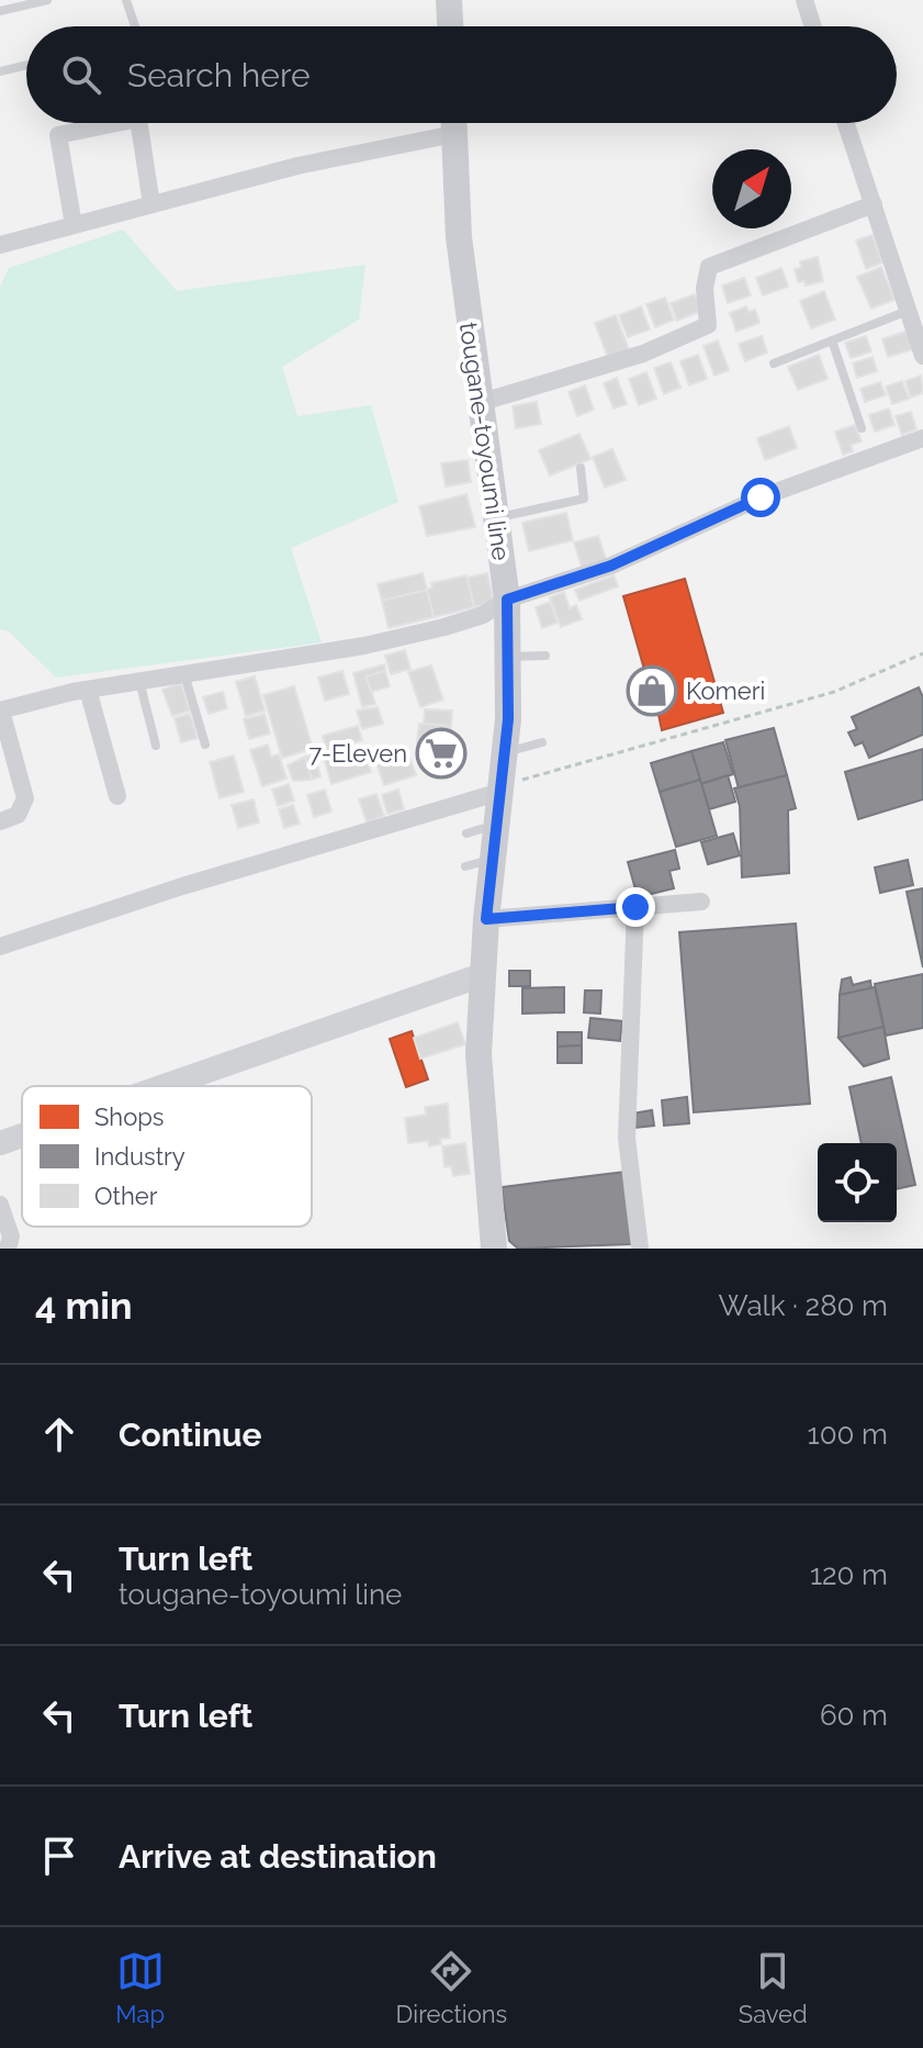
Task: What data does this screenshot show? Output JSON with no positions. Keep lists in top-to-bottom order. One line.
{"streets":{"main road":["tougane-toyoumi line"]},"places":{"shop":["Komeri"],"supermarket":["7-Eleven"]},"legend":["Shops","Industry","Other"],"north":"top right","page":{"search":"Search here","heading":["4 min","Walk · 280 m"],"list":[["Continue","100 m"],["Turn left","tougane-toyoumi line","120 m"],["Turn left","60 m"],"Arrive at destination"],"nav":["Map","Directions","Saved"]}}
